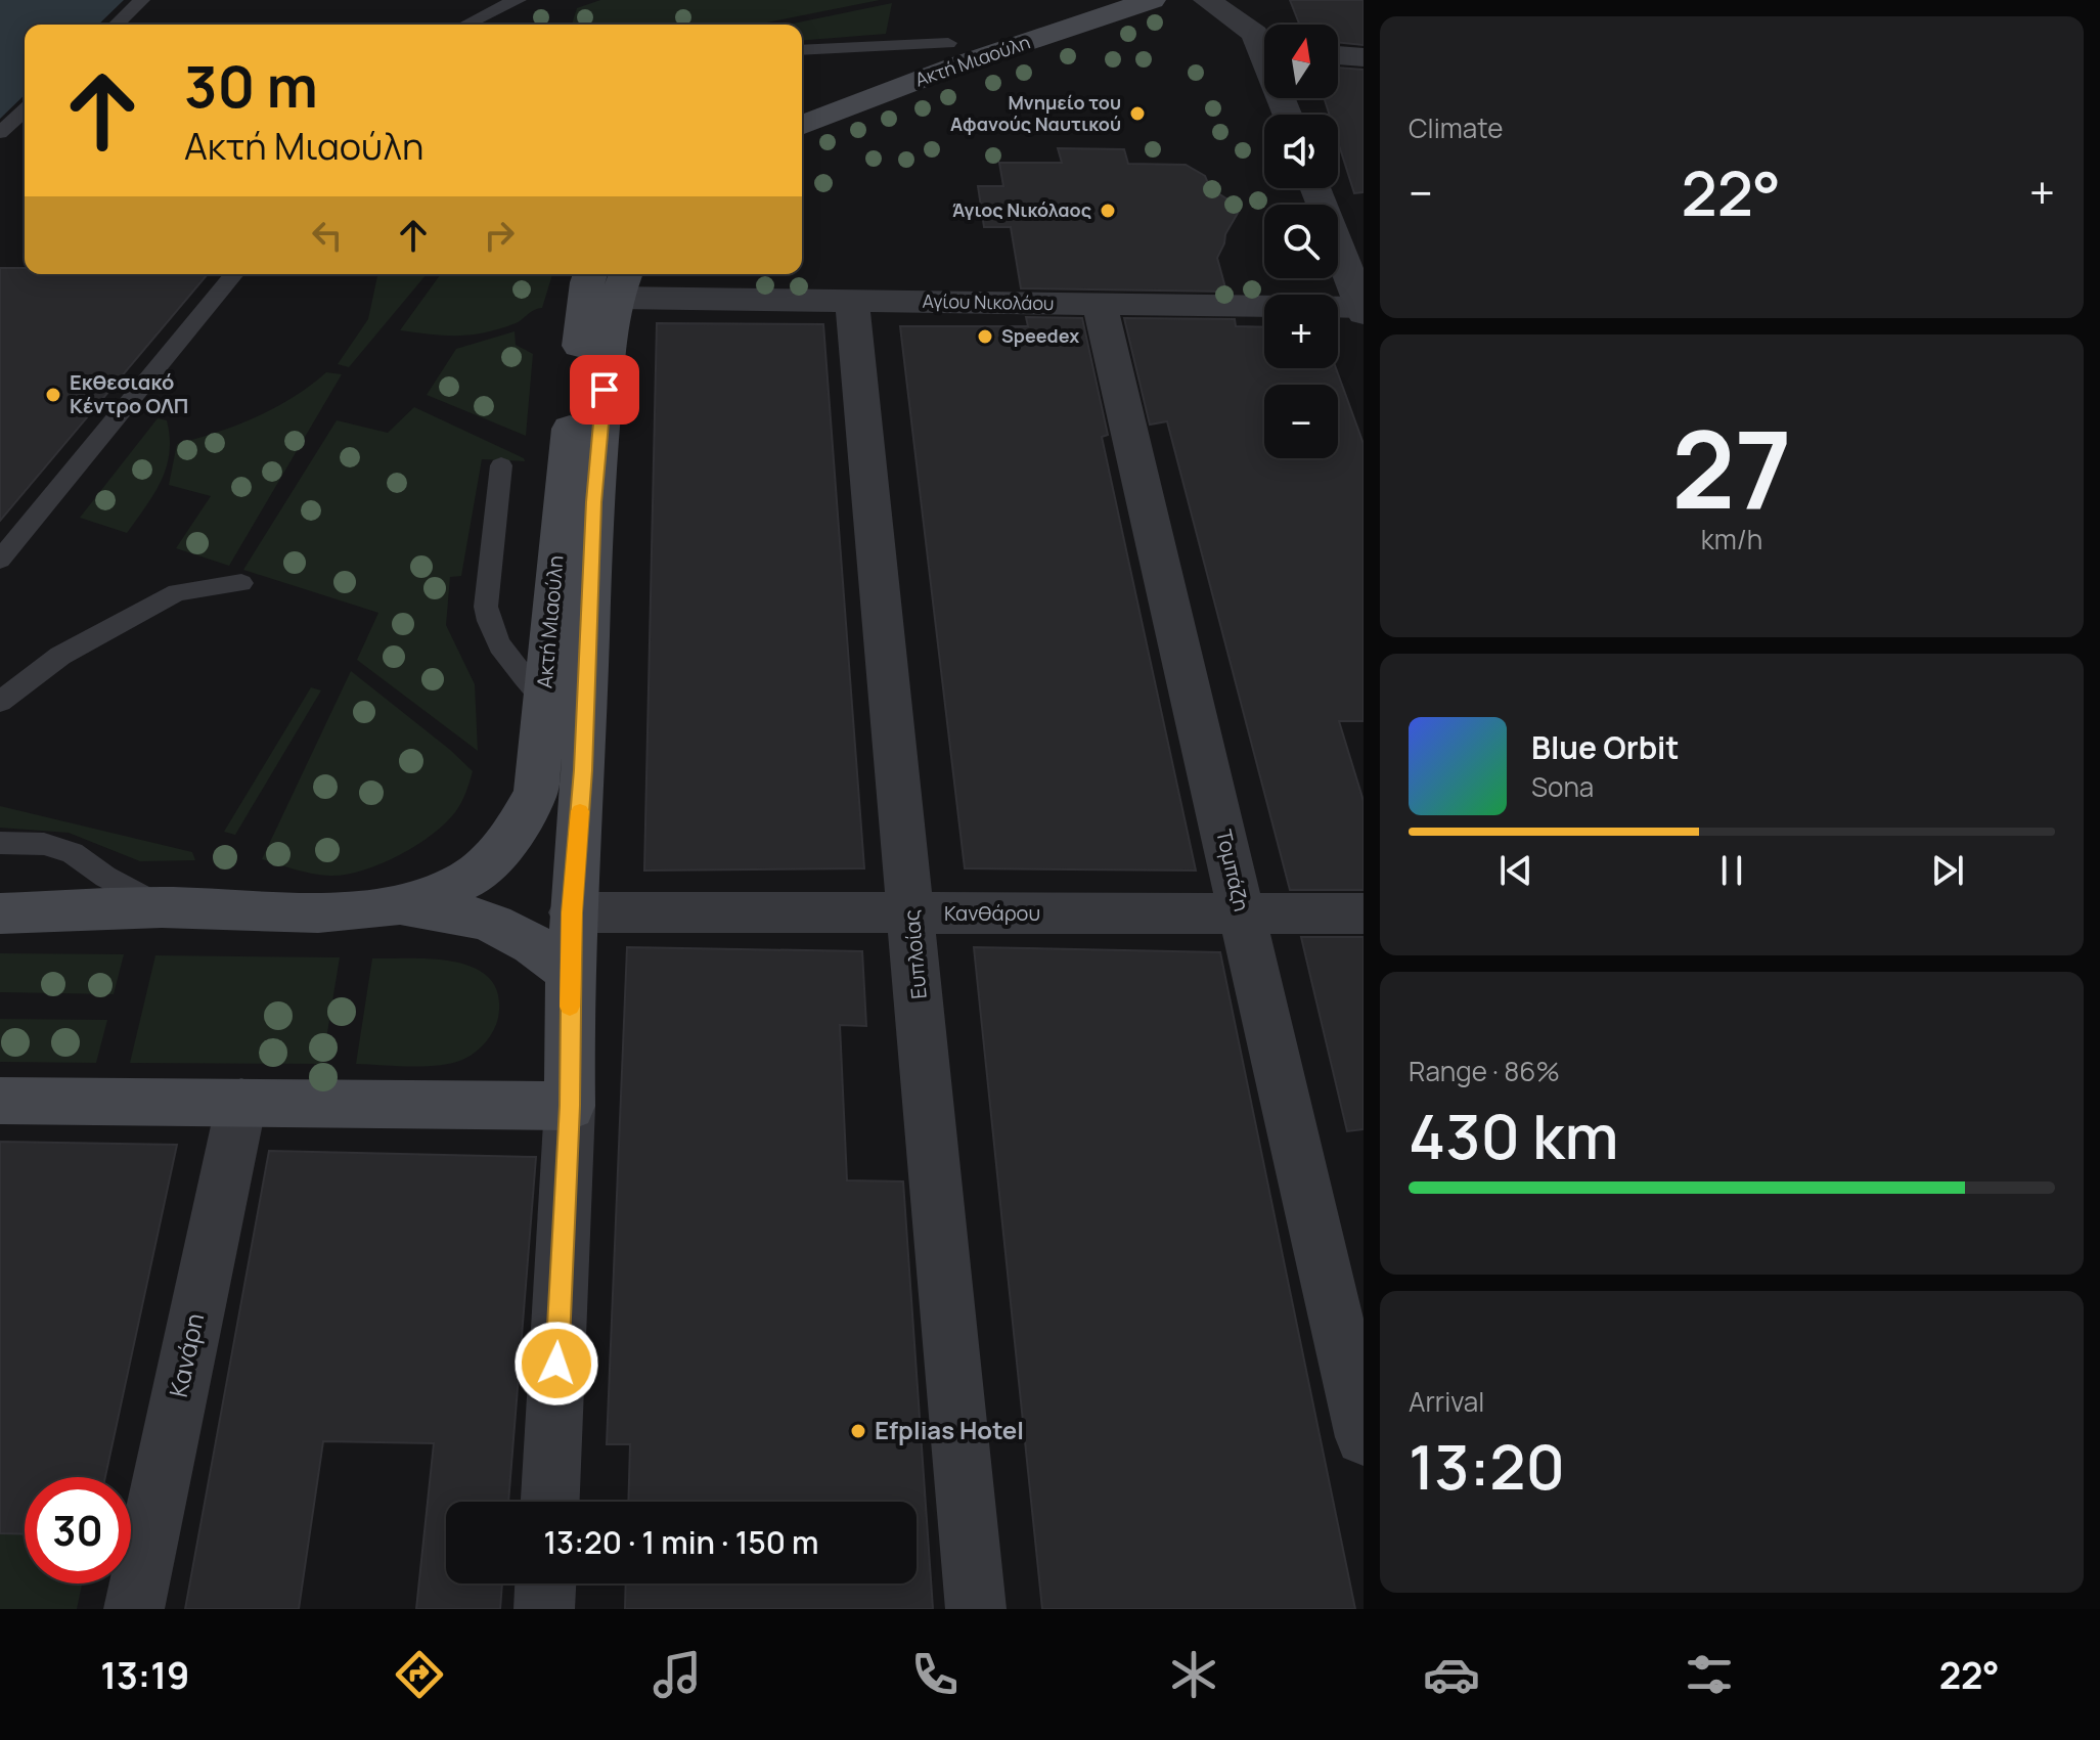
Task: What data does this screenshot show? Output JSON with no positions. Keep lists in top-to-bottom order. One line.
{"streets":{"main road":["Ακτή Μιαούλη"],"street":["Αγίου Νικολάου","Τομπάζη","Κανθάρου","Ευπλοίας","Κανάρη"]},"crossings":[["Ακτή Μιαούλη","Αγίου Νικολάου"],["Ακτή Μιαούλη","Κανθάρου"],["Αγίου Νικολάου","Τομπάζη"],["Αγίου Νικολάου","Ευπλοίας"],["Τομπάζη","Κανθάρου"],["Κανθάρου","Ευπλοίας"]],"places":["Μνημείο του Αφανούς Ναυτικού","Άγιος Νικόλαος","Speedex","Εκθεσιακό Κέντρο ΟΛΠ","Efplias Hotel"],"north":"top","page":{"tile":["Climate",["27","km/h"],["Range · 86%","430 km"],["Arrival","13:20"]],"map_buttons":["+","−"],"turn":["30 m","Ακτή Μιαούλη"],"heat":["−","22°","+"],"song":["Blue Orbit","Sona"],"limit":"30","trip":"13:20 · 1 min · 150 m","tabs":["13:19","22°"]}}
